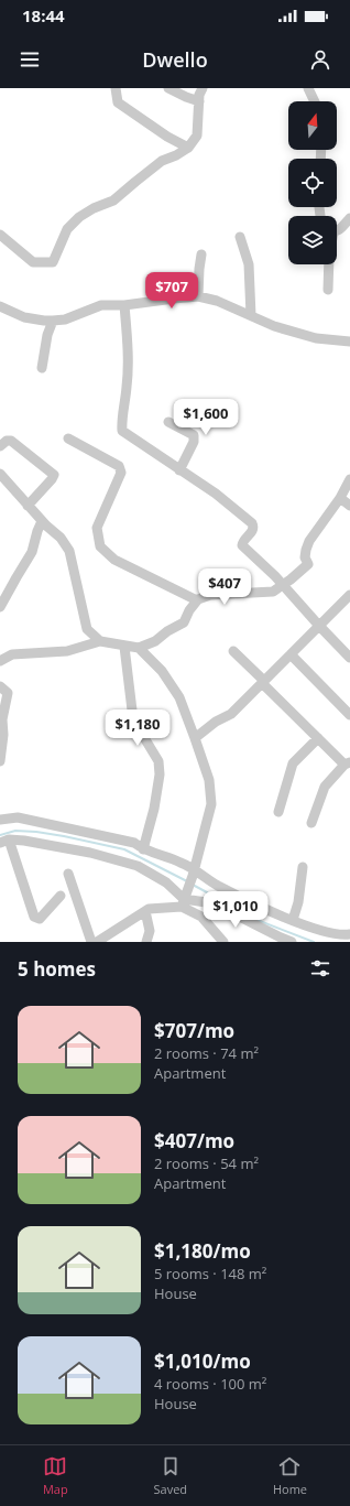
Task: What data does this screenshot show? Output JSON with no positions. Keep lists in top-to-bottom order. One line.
{"north":"top","page":{"status":"18:44","header":"Dwello","price":["$707","$1,600","$407","$1,180","$1,010"],"heading":"5 homes","list":[{"name":"$707/mo","note":"2 rooms · 74 m² · Apartment"},{"name":"$407/mo","note":"2 rooms · 54 m² · Apartment"},{"name":"$1,180/mo","note":"5 rooms · 148 m² · House"},{"name":"$1,010/mo","note":"4 rooms · 100 m² · House"}],"tabs":["Map","Saved","Home"]}}
